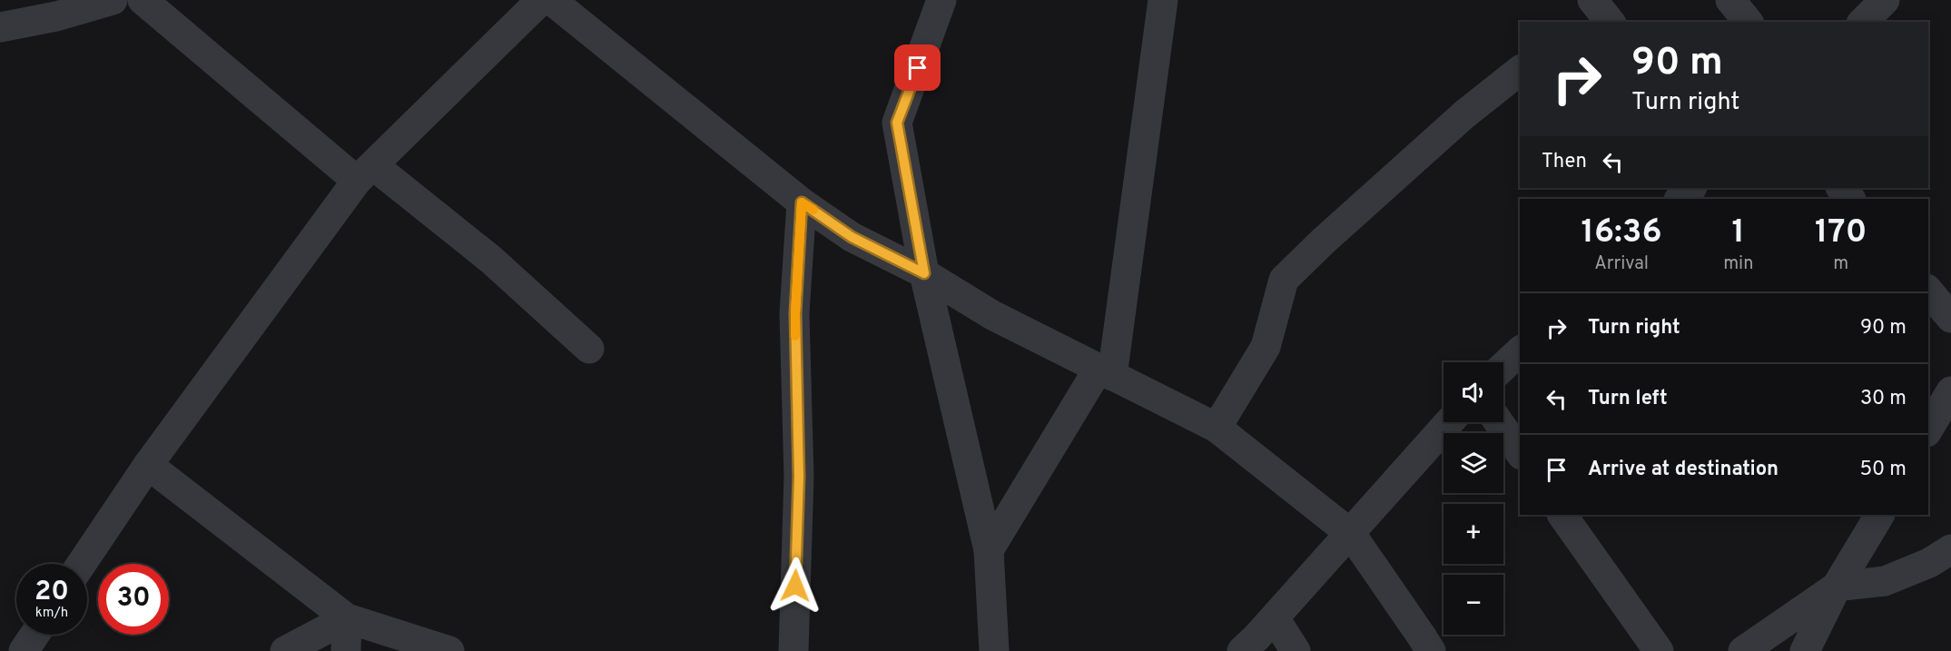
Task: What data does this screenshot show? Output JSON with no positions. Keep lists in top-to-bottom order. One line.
{"page":{"turn":["90 m","Turn right"],"then":"Then","eta":["16:36","Arrival","1","min","170","m"],"list":[{"name":"Turn right","value":"90 m"},{"name":"Turn left","value":"30 m"},{"name":"Arrive at destination","value":"50 m"}],"map_buttons":["+","−"],"speed":"20 km/h","limit":"30"}}
